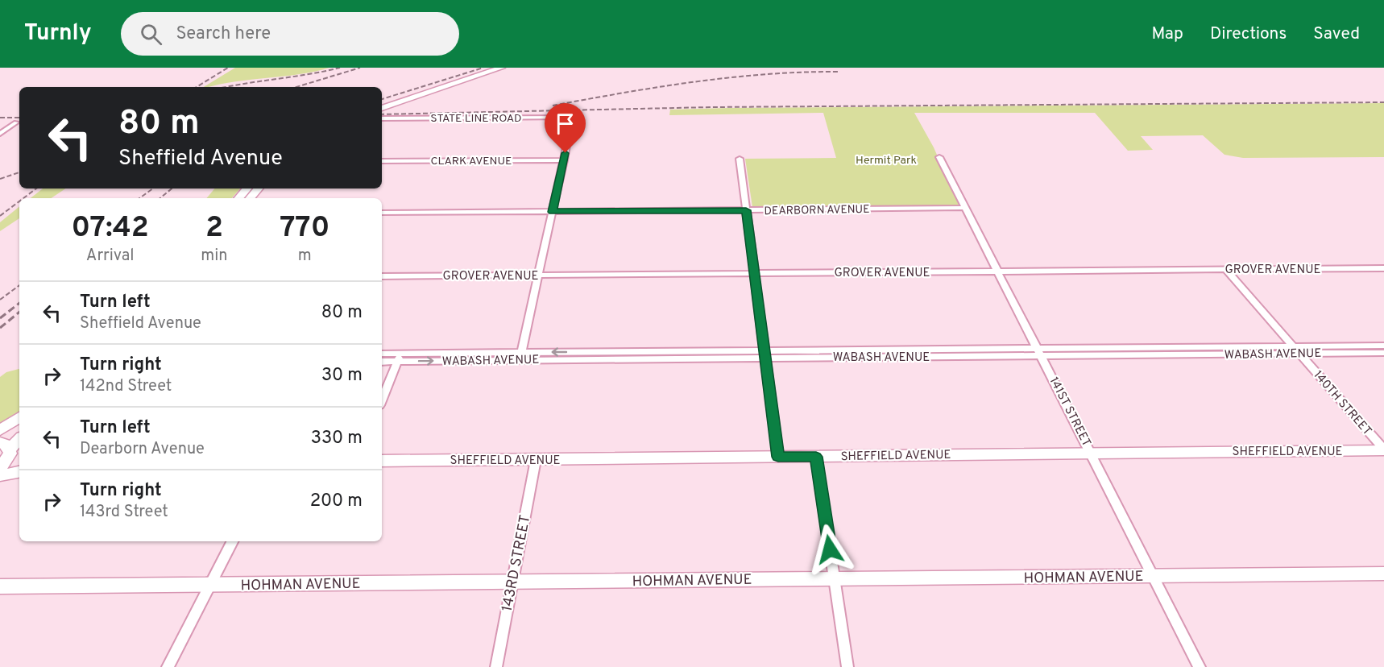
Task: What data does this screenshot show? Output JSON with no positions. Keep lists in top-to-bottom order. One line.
{"streets":{"main road":["SHEFFIELD AVENUE","HOHMAN AVENUE"],"street":["STATE LINE ROAD","CLARK AVENUE","DEARBORN AVENUE","GROVER AVENUE","WABASH AVENUE","140TH STREET","141ST STREET","143RD STREET"]},"crossings":[["STATE LINE ROAD","CLARK AVENUE"],["DEARBORN AVENUE","141ST STREET"],["GROVER AVENUE","140TH STREET"],["GROVER AVENUE","141ST STREET"],["WABASH AVENUE","140TH STREET"],["WABASH AVENUE","141ST STREET"],["140TH STREET","SHEFFIELD AVENUE"],["141ST STREET","SHEFFIELD AVENUE"],["141ST STREET","HOHMAN AVENUE"],["SHEFFIELD AVENUE","143RD STREET"],["143RD STREET","HOHMAN AVENUE"]],"parks":["Hermit Park"],"page":{"header":"Turnly","search":"Search here","nav":["Map","Directions","Saved"],"turn":["80 m","Sheffield Avenue"],"eta":["07:42","Arrival","2","min","770","m"],"list":[{"name":"Turn left","note":"Sheffield Avenue","value":"80 m"},{"name":"Turn right","note":"142nd Street","value":"30 m"},{"name":"Turn left","note":"Dearborn Avenue","value":"330 m"},{"name":"Turn right","note":"143rd Street","value":"200 m"}]}}
